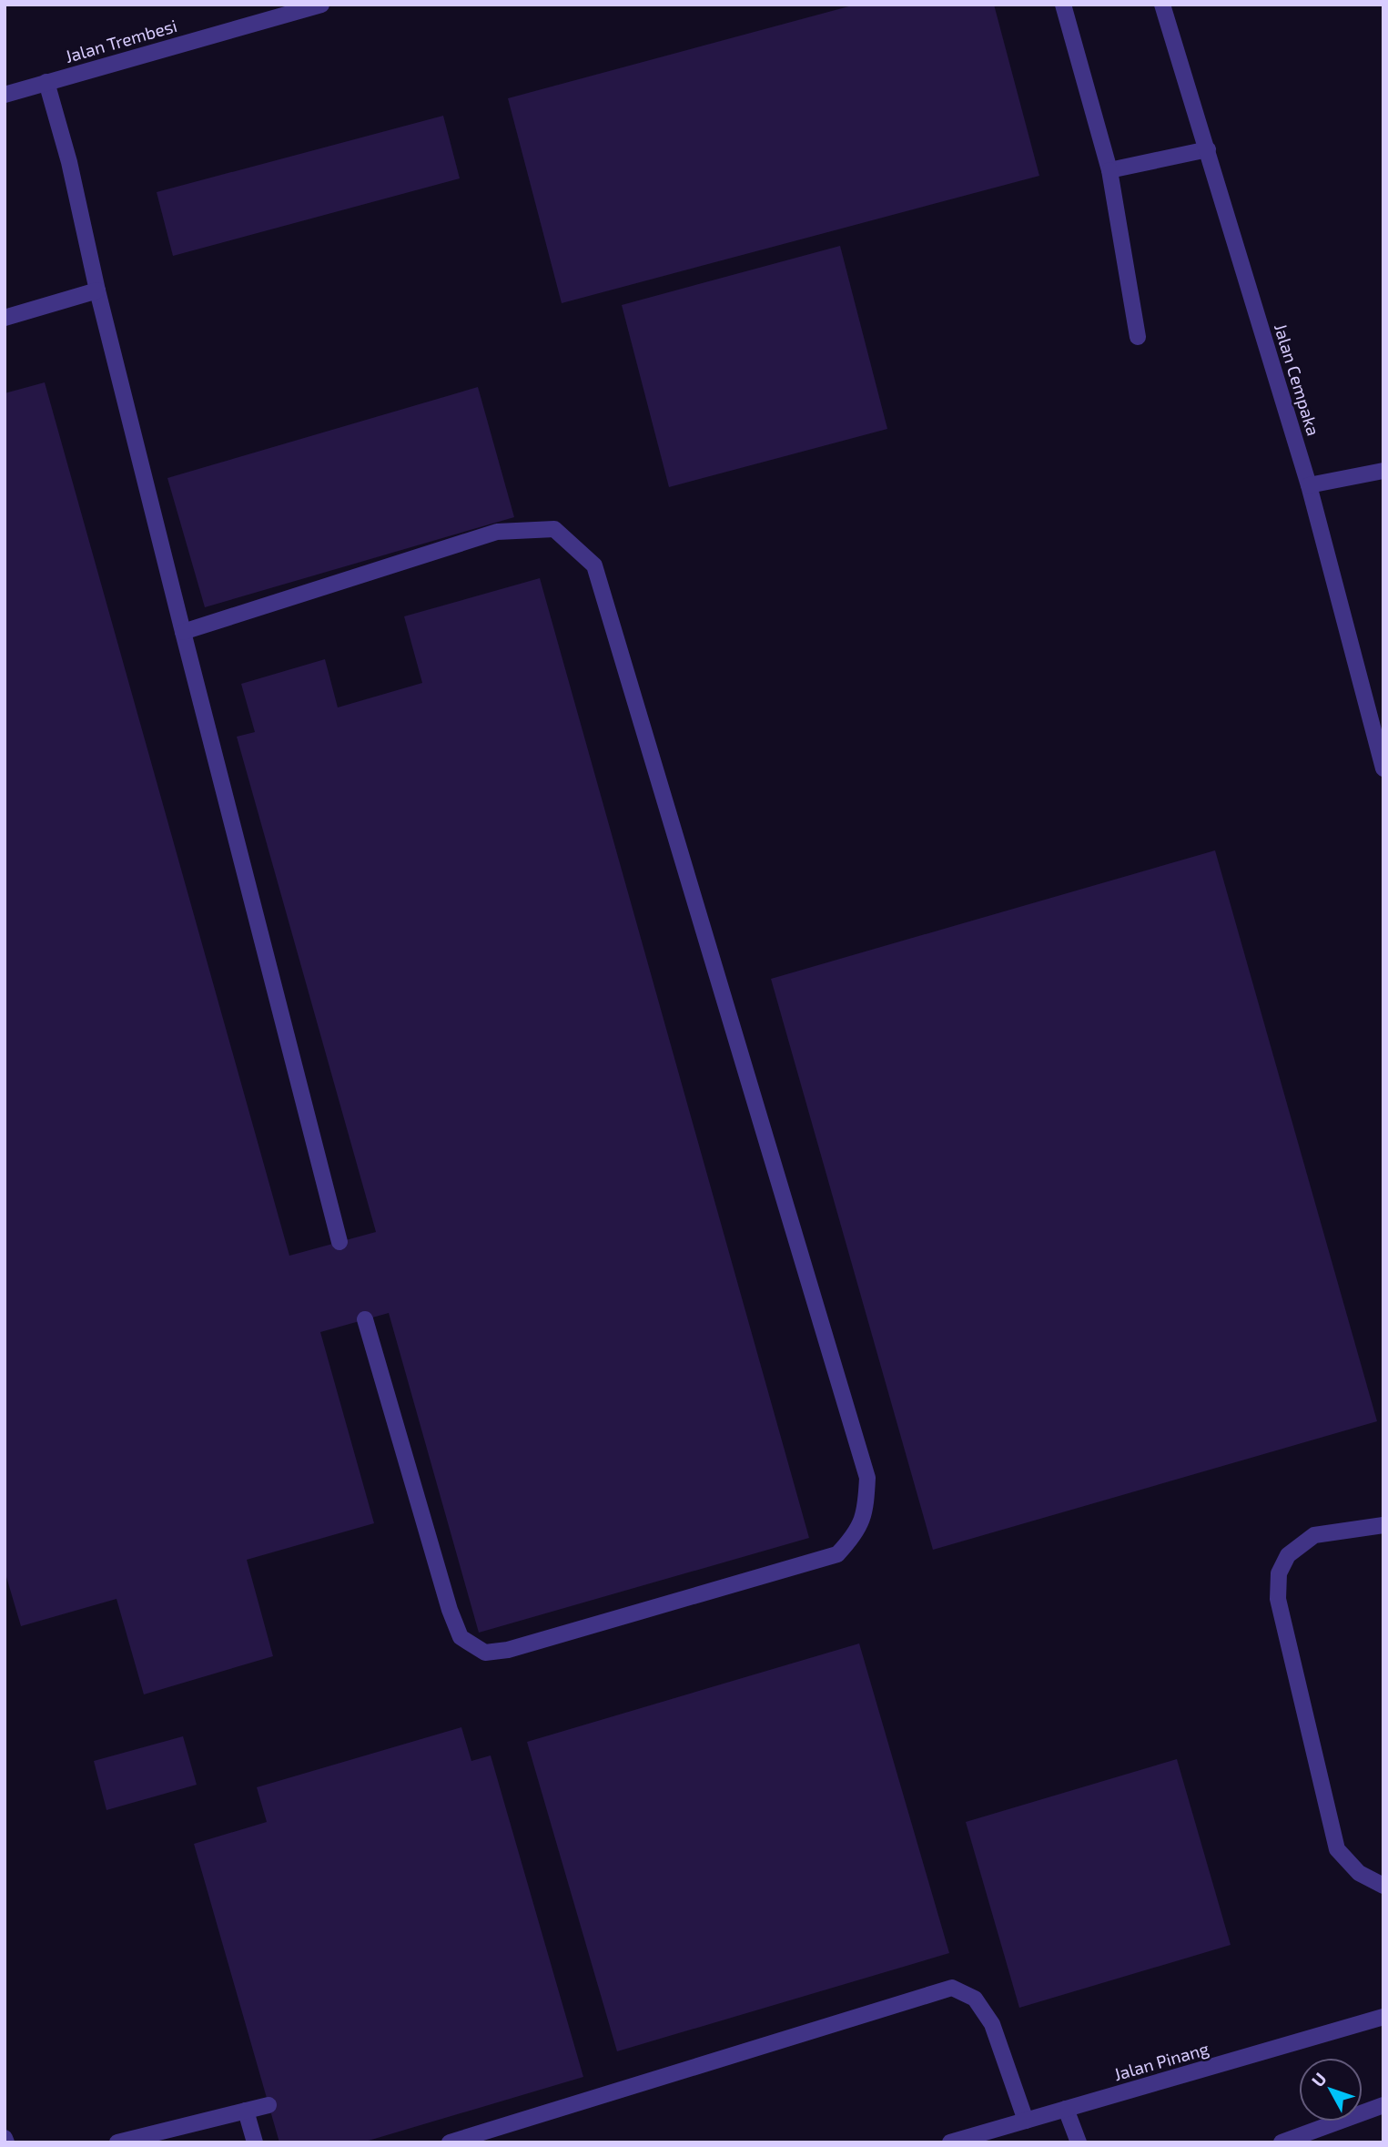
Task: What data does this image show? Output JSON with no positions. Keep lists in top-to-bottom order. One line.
{"streets":{"street":["Jalan Trembesi","Jalan Cempaka","Jalan Pinang"]},"north":"top left"}
